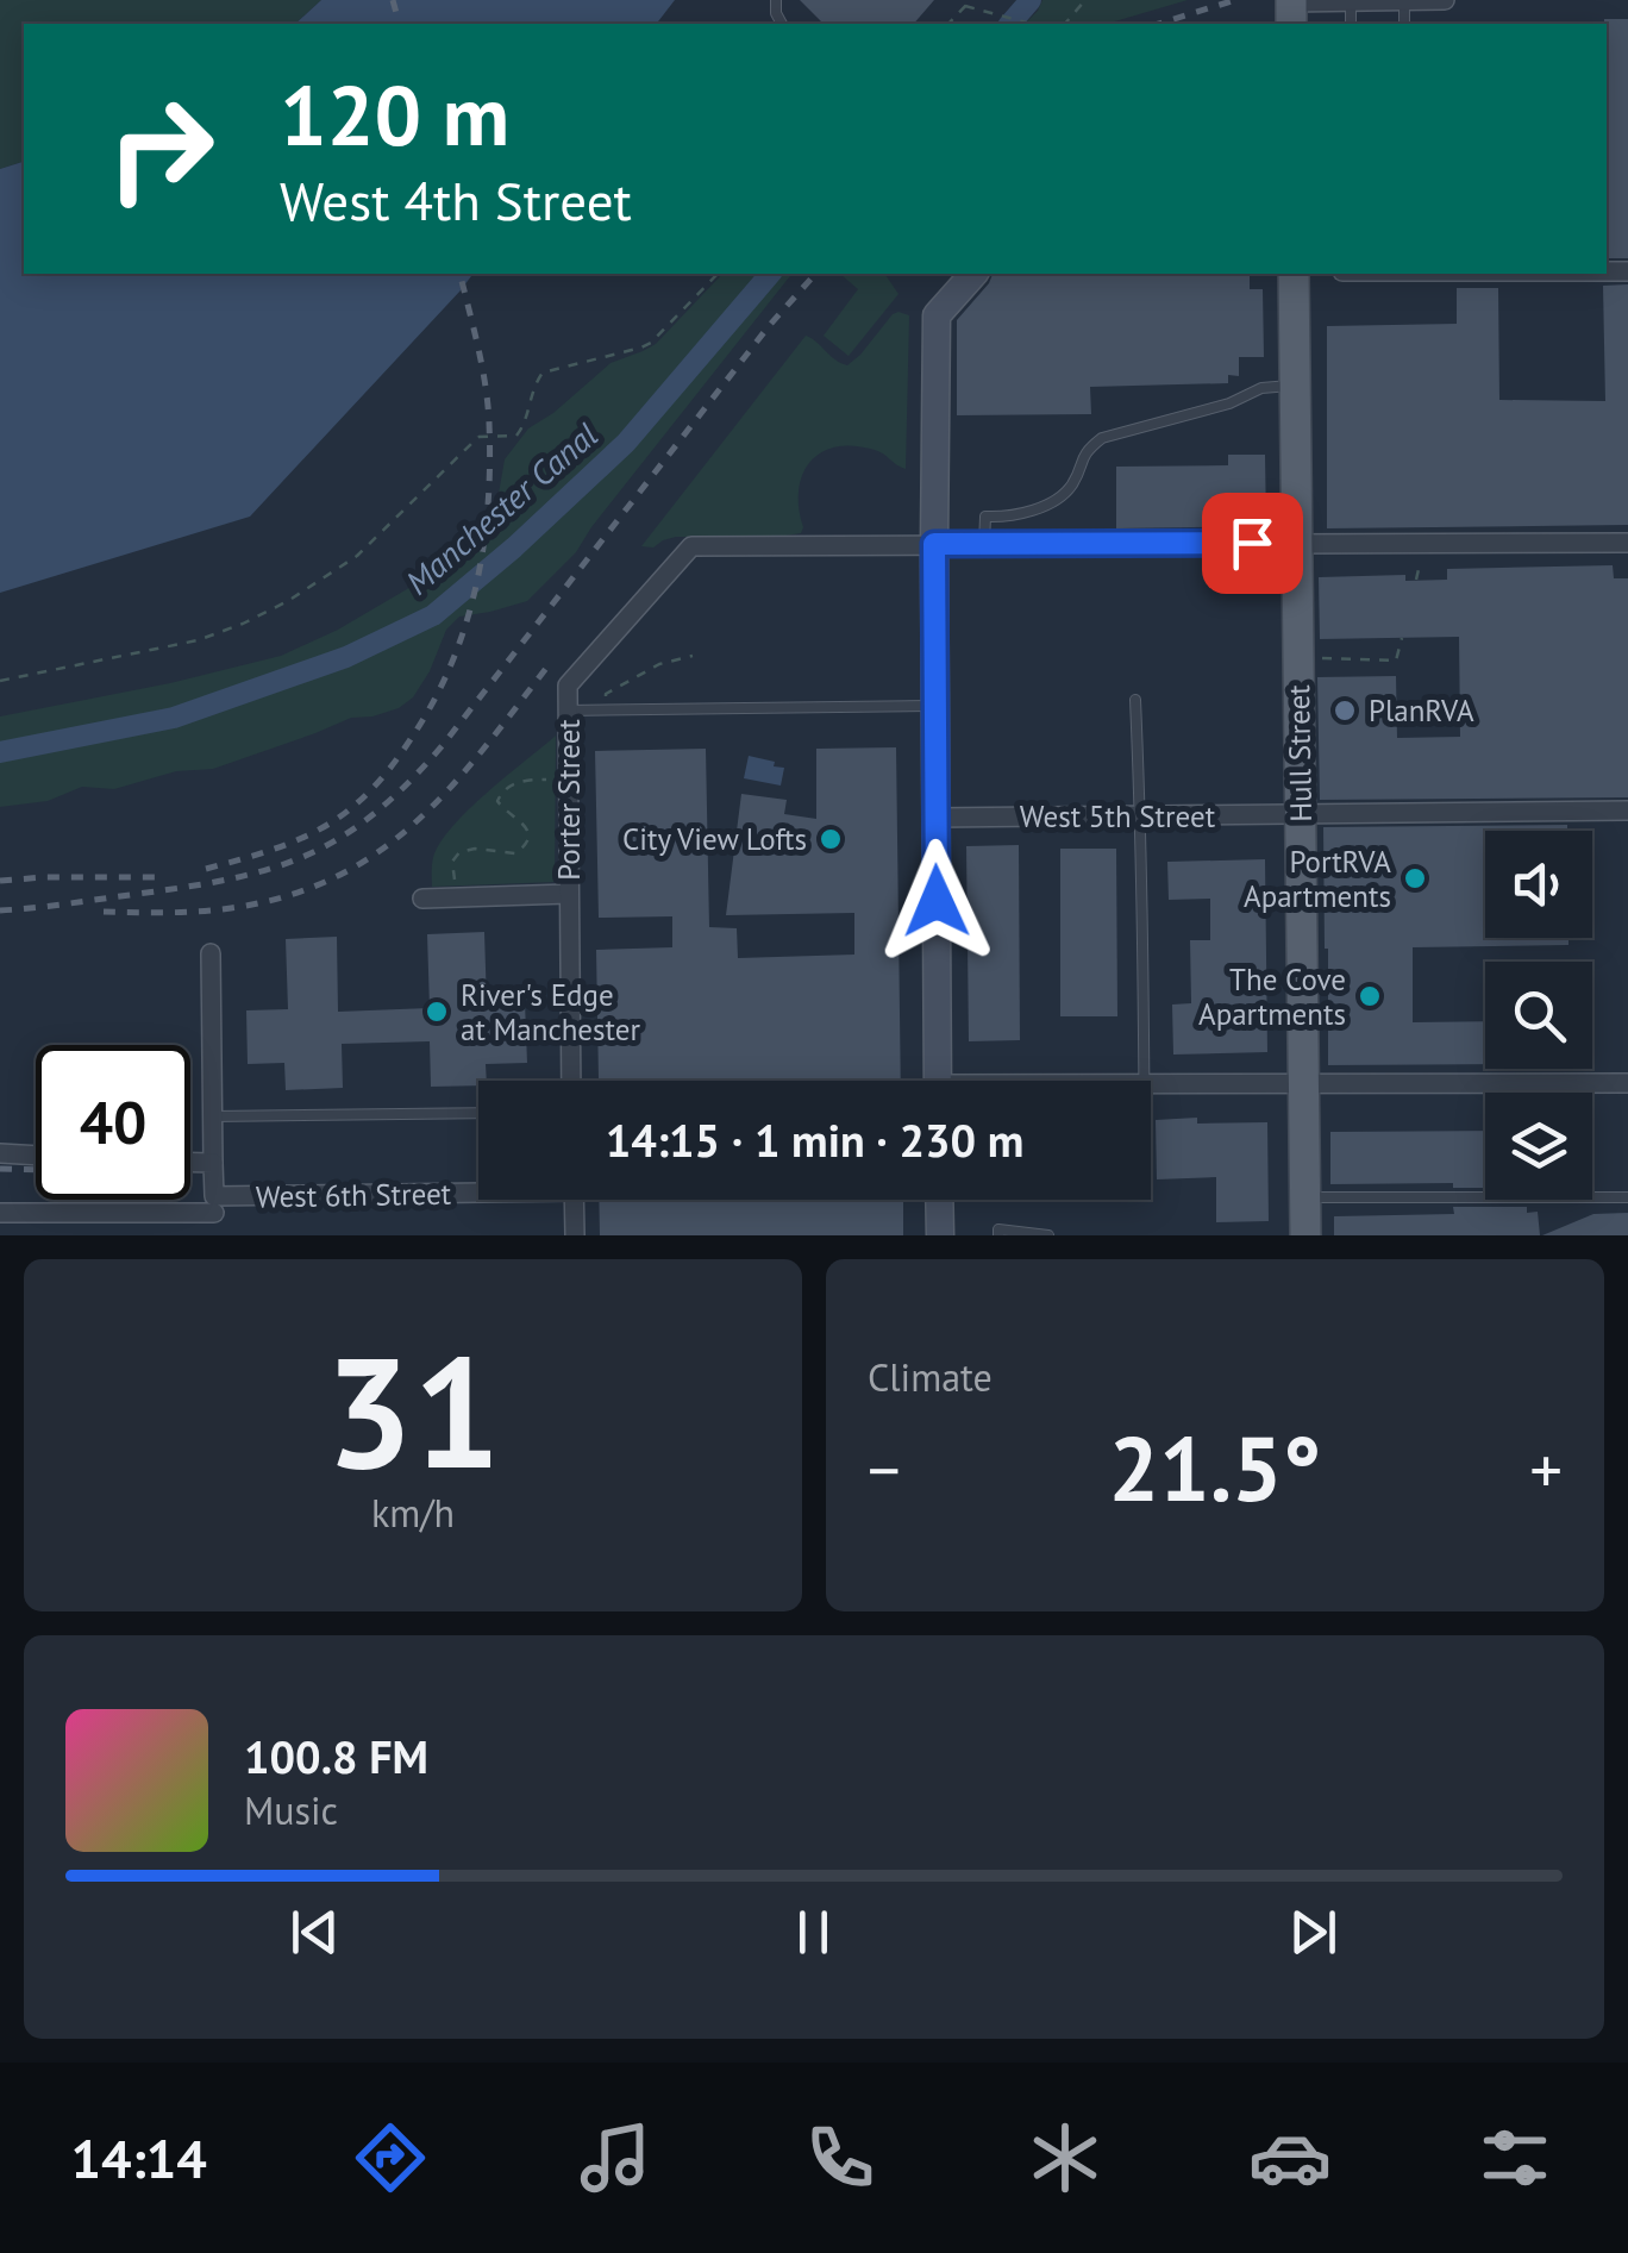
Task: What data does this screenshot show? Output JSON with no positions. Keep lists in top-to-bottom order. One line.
{"streets":{"main road":["Hull Street"],"street":["Porter Street","West 5th Street","West 6th Street"]},"crossings":[["Hull Street","West 5th Street"]],"water":["Manchester Canal"],"places":["PlanRVA","City View Lofts","PortRVA Apartments","The Cove Apartments","River's Edge at Manchester"],"page":{"turn":["120 m","West 4th Street"],"limit":"40","trip":"14:15 · 1 min · 230 m","tile":[["31","km/h"],"Climate"],"heat":["−","21.5°","+"],"song":["100.8 FM","Music"],"tabs":"14:14"}}
